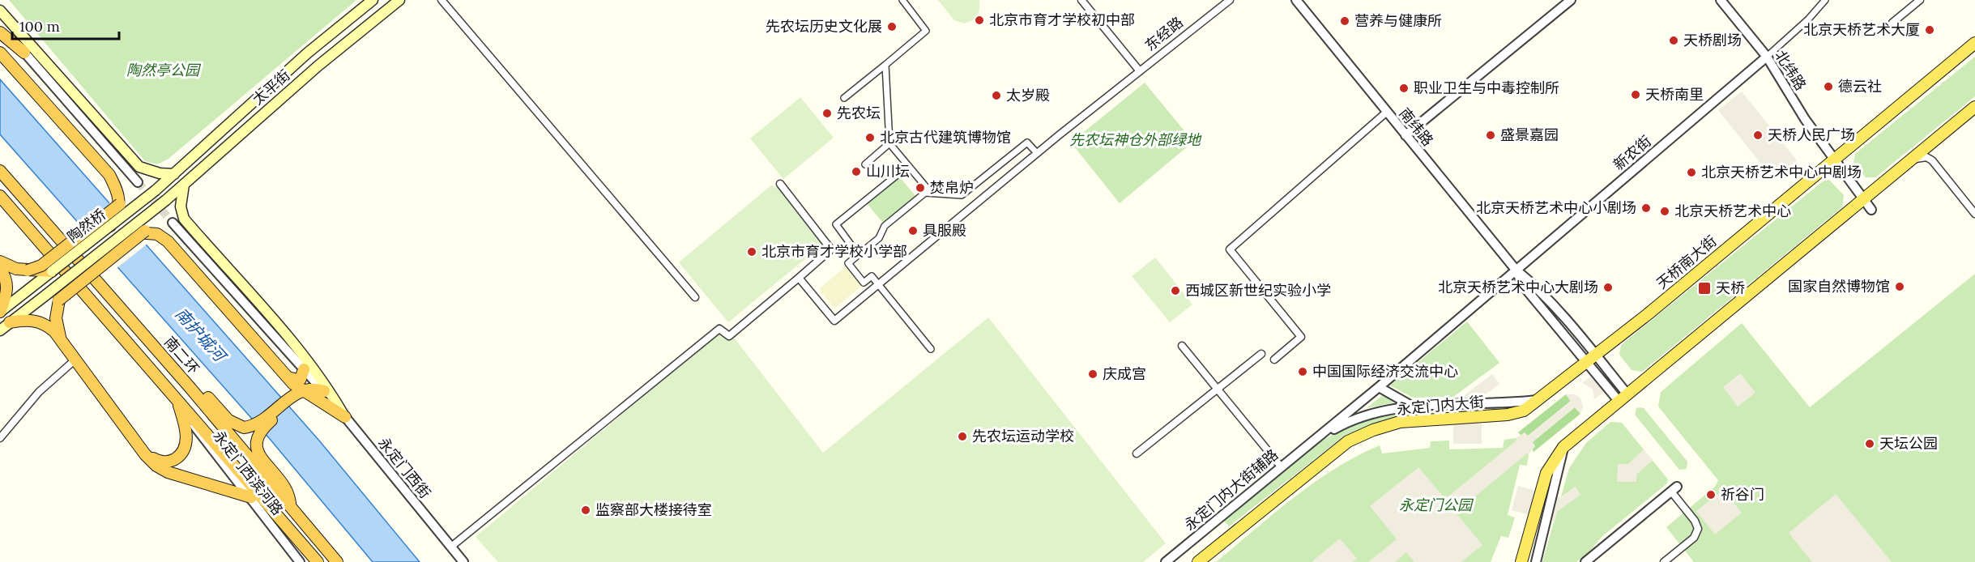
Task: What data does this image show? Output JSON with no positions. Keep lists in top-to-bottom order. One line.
{"streets":{"highway":["南二环"],"main road":["太平街","陶然桥","天桥南大街","永定门内大街"],"street":["东经路","北纬路","南纬路","新农街","永定门西街","永定门西滨河路","永定门内大街辅路"]},"crossings":[["北纬路","新农街"],["北纬路","天桥南大街"],["太平街","陶然桥"],["南纬路","新农街"],["南纬路","天桥南大街"],["南纬路","永定门内大街"],["新农街","永定门内大街"],["天桥南大街","永定门内大街"],["永定门内大街","永定门内大街辅路"]],"water":["南护城河"],"parks":["陶然亭公园","先农坛神仓外部绿地","永定门公园"],"places":{"other":["北京市育才学校初中部","营养与健康所","先农坛历史文化展","北京天桥艺术大厦","天桥剧场","德云社","职业卫生与中毒控制所","天桥南里","太岁殿","先农坛","盛景嘉园","天桥人民广场","北京古代建筑博物馆","山川坛","北京天桥艺术中心中剧场","焚帛炉","北京天桥艺术中心小剧场","北京天桥艺术中心","具服殿","北京市育才学校小学部","国家自然博物馆","北京天桥艺术中心大剧场","西城区新世纪实验小学","中国国际经济交流中心","庆成宫","先农坛运动学校","天坛公园","祈谷门","监察部大楼接待室"],"transit":["天桥"]},"scale_bar":"100 m"}
